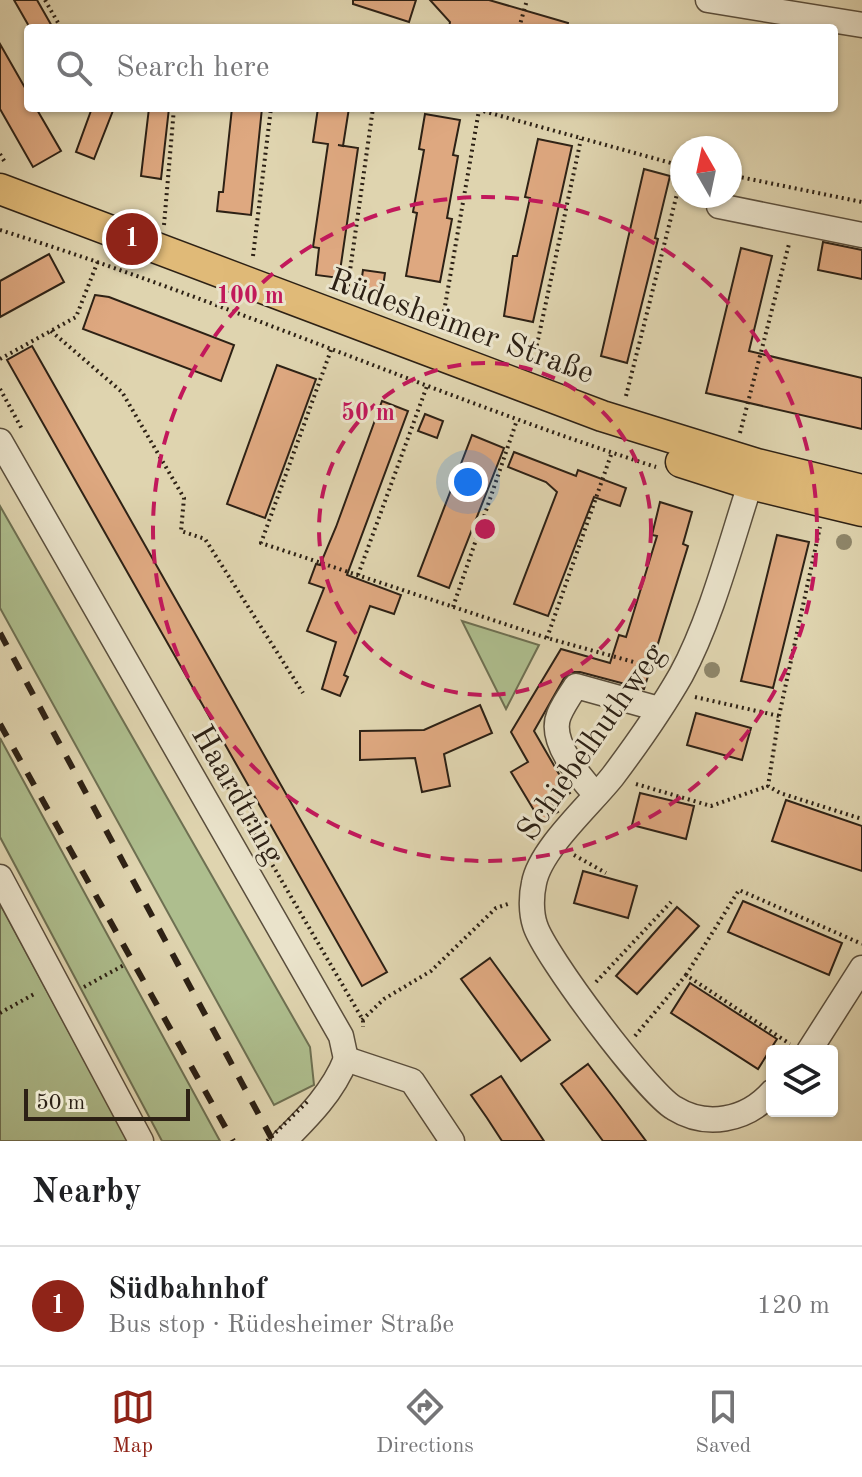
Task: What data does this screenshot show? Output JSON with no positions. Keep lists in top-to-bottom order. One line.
{"streets":{"main road":["Rüdesheimer Straße"],"street":["Schiebelhuthweg","Haardtring"]},"crossings":[["Rüdesheimer Straße","Schiebelhuthweg"]],"scale_bar":"50 m","north":"top","page":{"search":"Search here","pins":"1","scale":"50 m","heading":"Nearby","list":[{"mark":"1","name":"Südbahnhof","note":"Bus stop · Rüdesheimer Straße","value":"120 m"}],"nav":["Map","Directions","Saved"]},"rings":["100 m","50 m"]}
